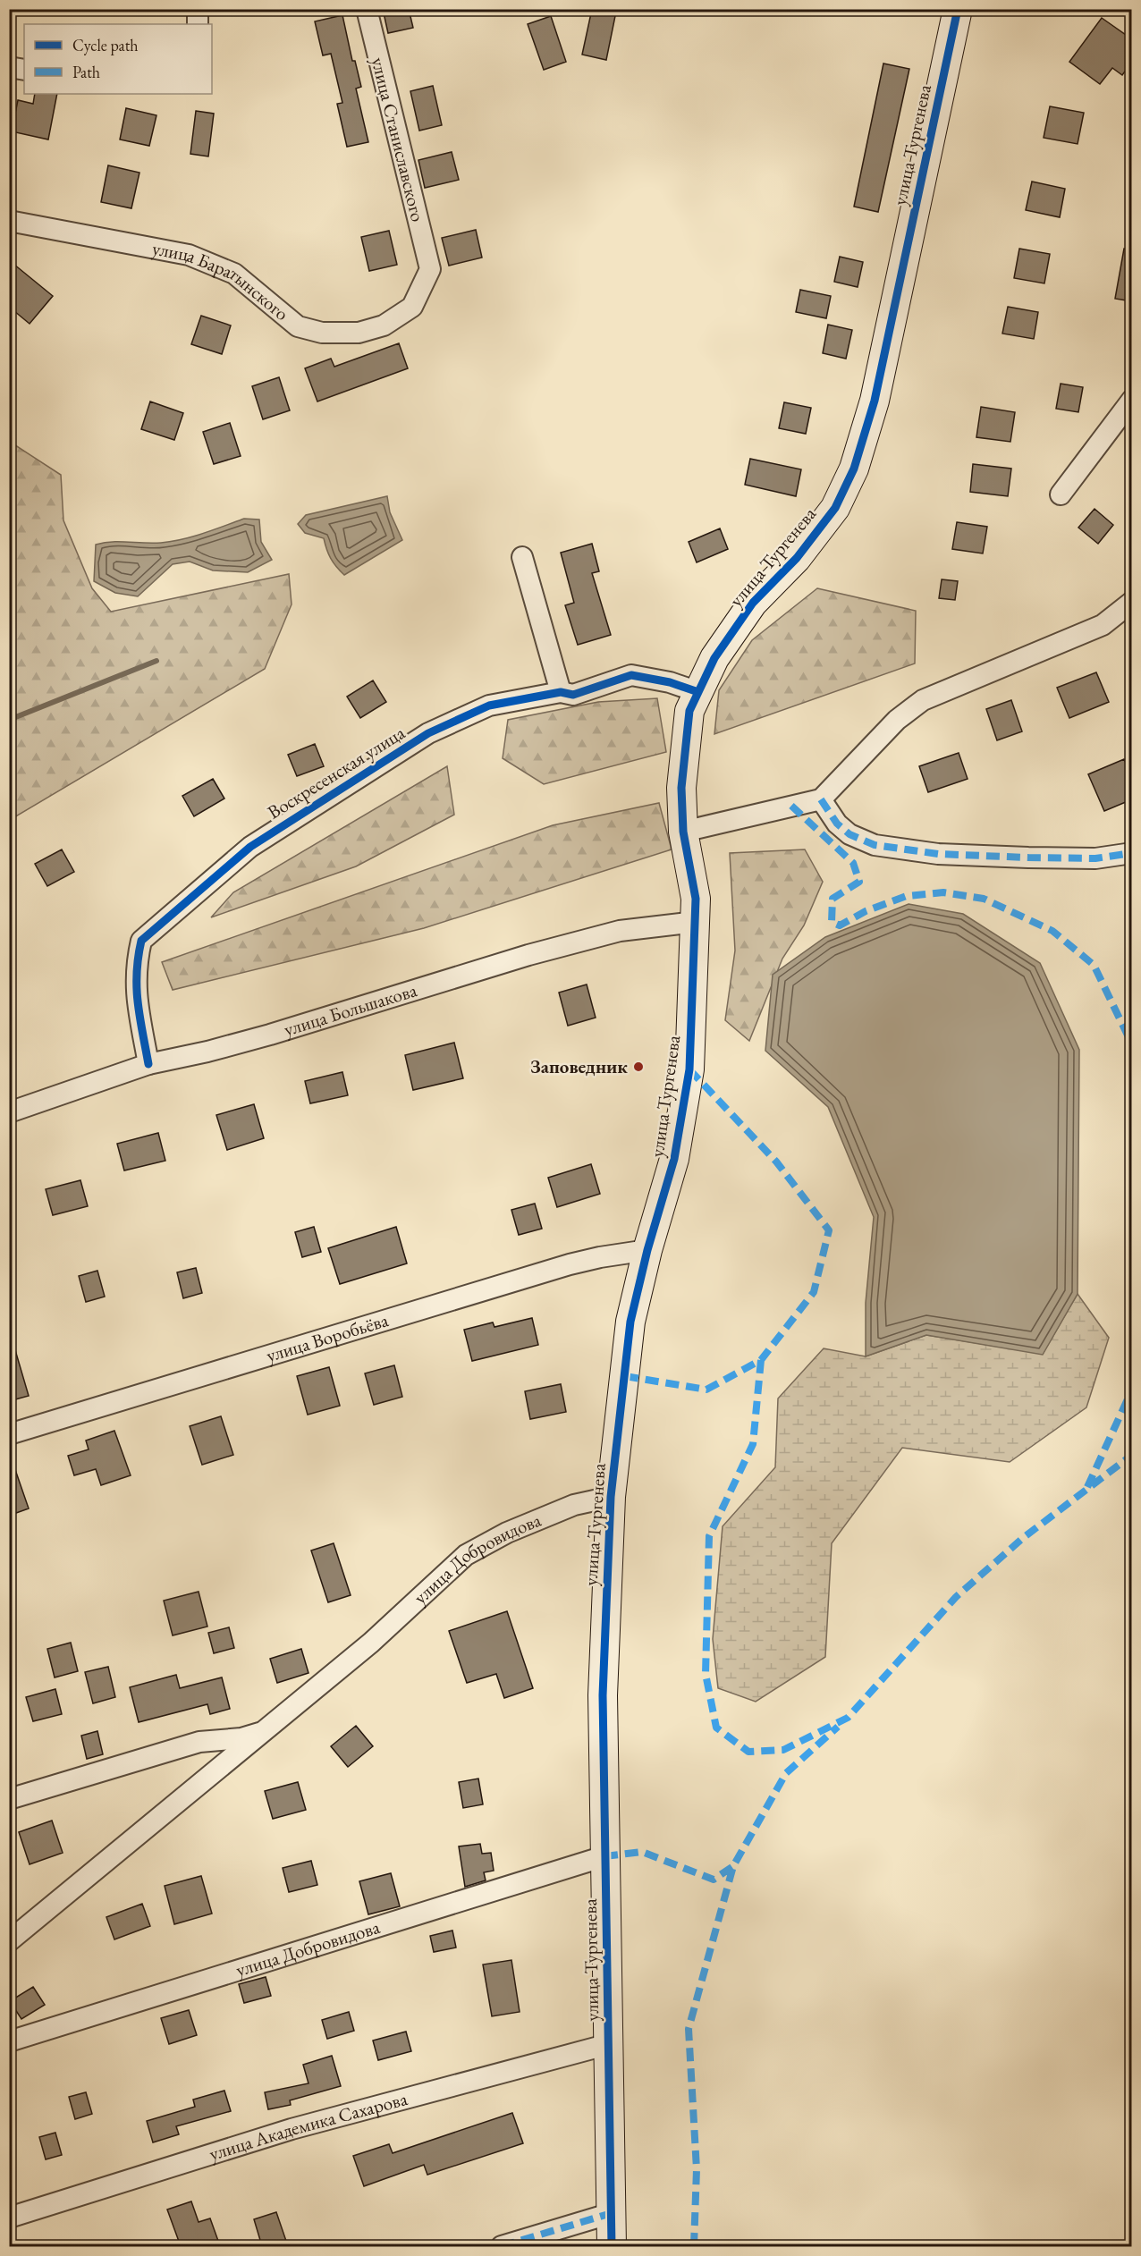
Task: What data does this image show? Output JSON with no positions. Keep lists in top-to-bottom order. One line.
{"streets":{"street":["улица Станиславского","улица Тургенева","улица Баратынского","Воскресенская улица","улица Большакова","улица Воробьёва","улица Добровидова","улица Академика Сахарова"]},"crossings":[["улица Станиславского","улица Баратынского"],["улица Тургенева","Воскресенская улица"],["улица Тургенева","улица Большакова"],["улица Тургенева","улица Воробьёва"],["улица Тургенева","улица Добровидова"],["улица Тургенева","улица Академика Сахарова"],["Воскресенская улица","улица Большакова"]],"places":["Заповедник"],"legend":["Cycle path","Path"]}
